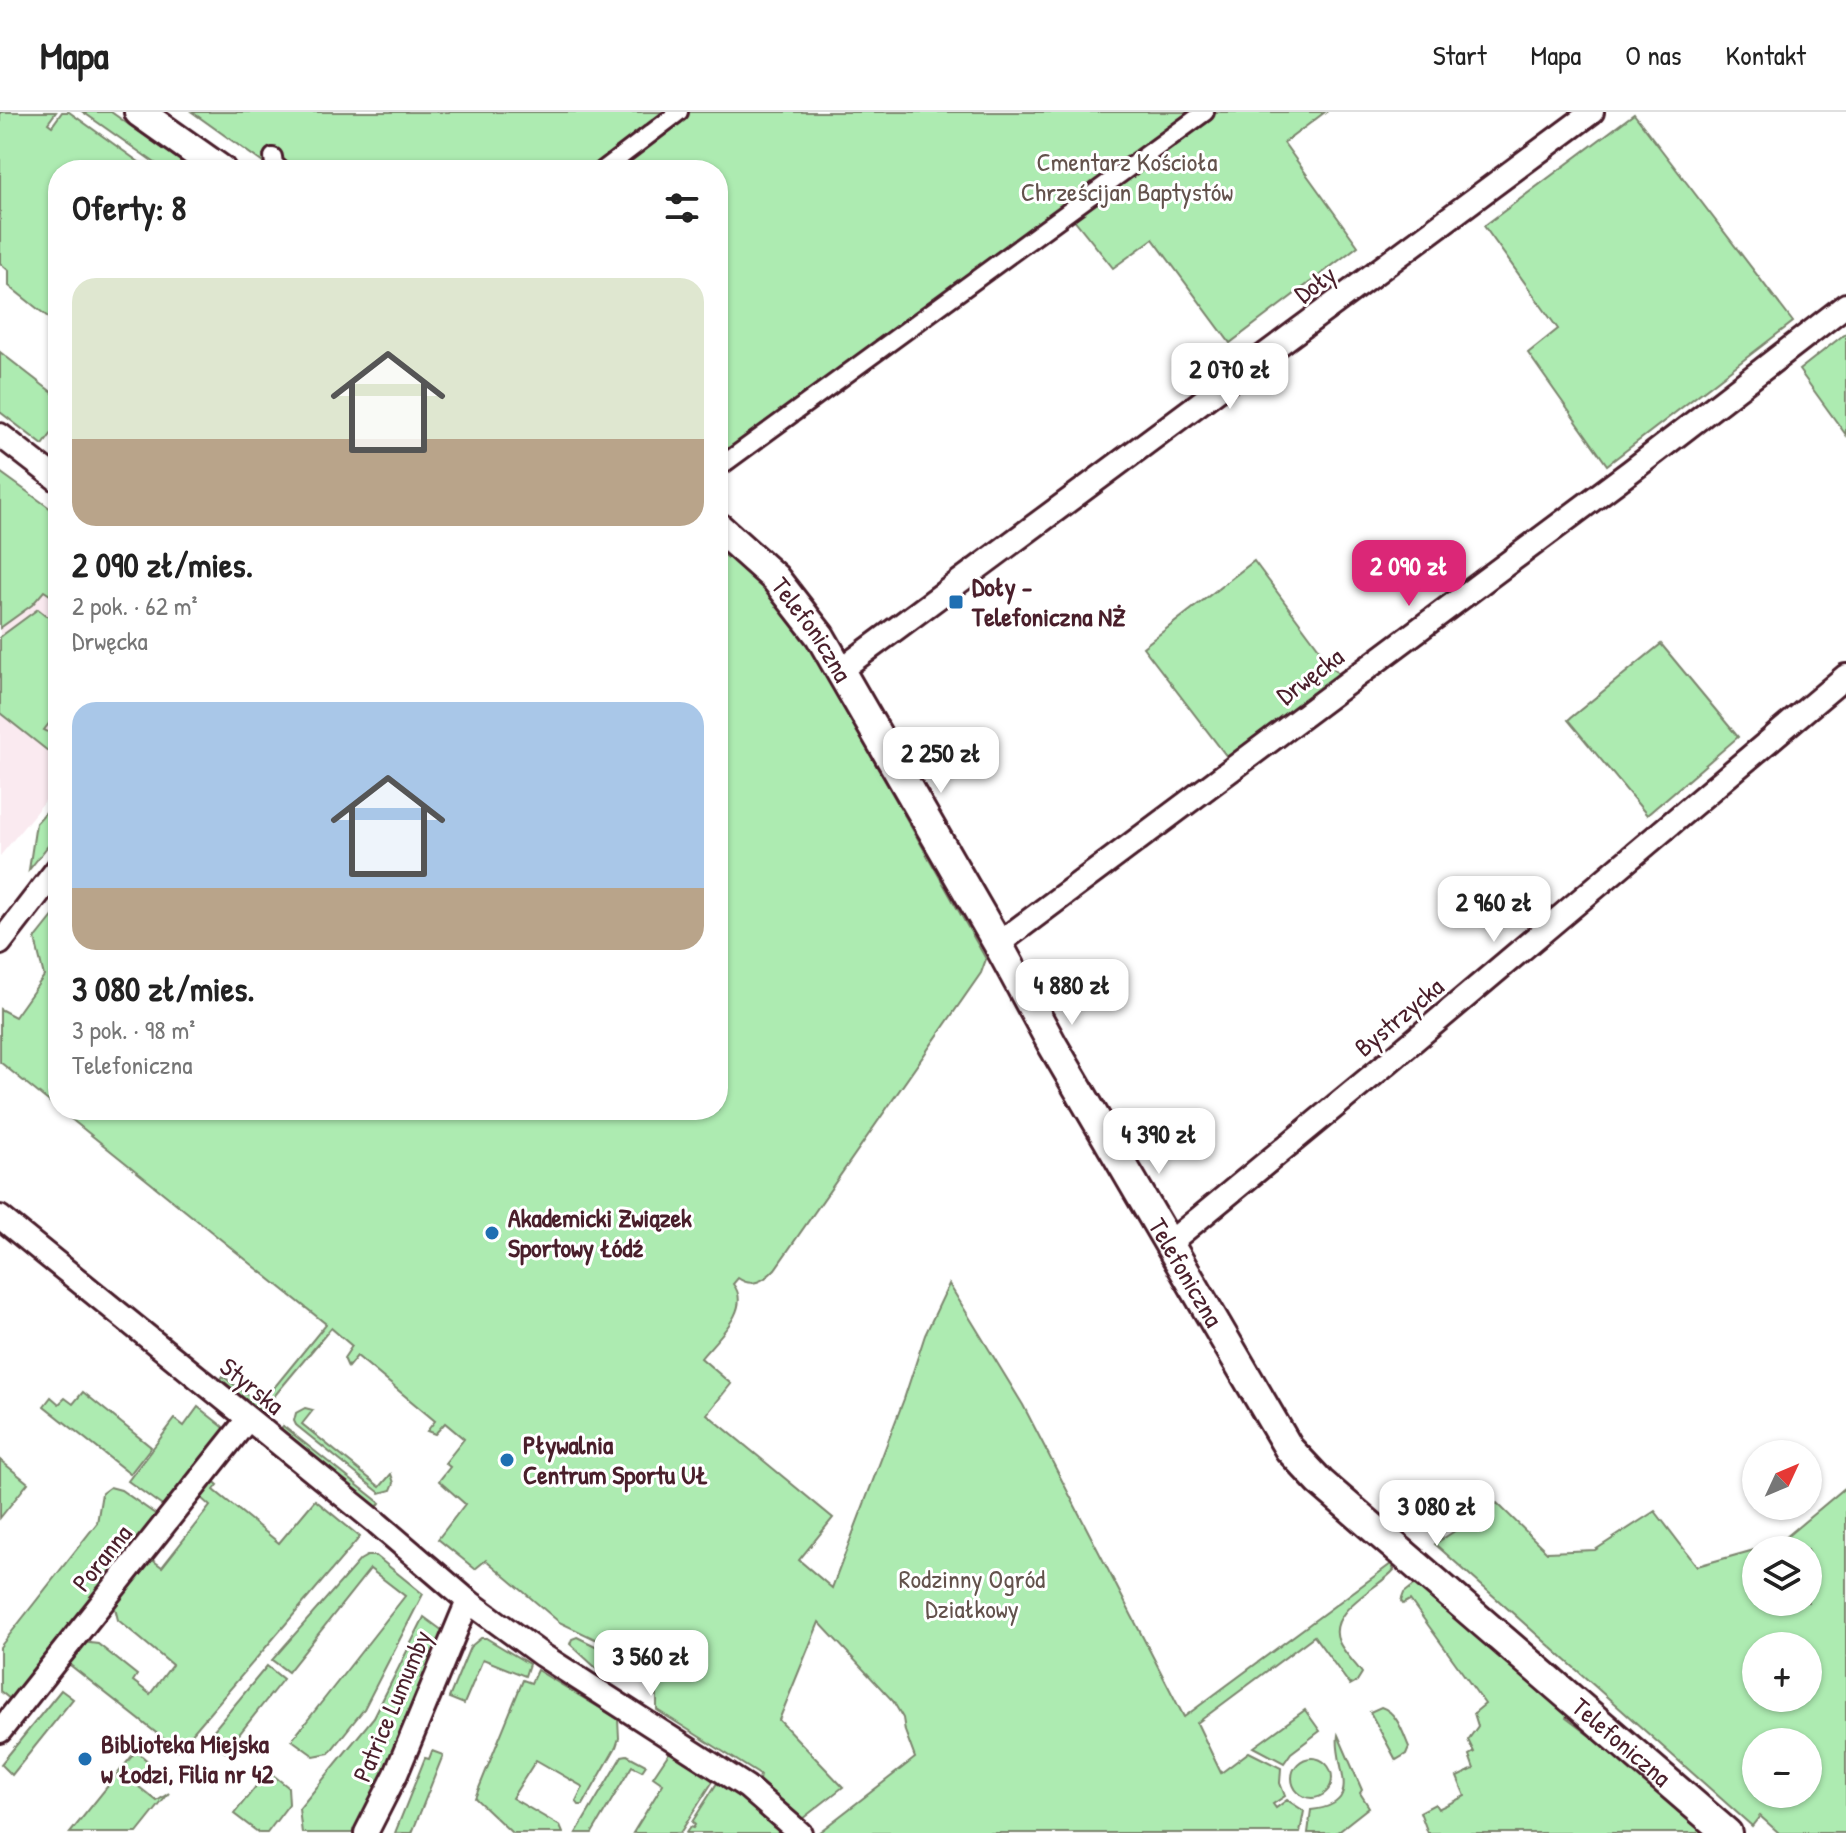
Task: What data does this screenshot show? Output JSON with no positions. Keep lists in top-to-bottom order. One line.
{"streets":{"street":["Doły","Telefoniczna","Drwęcka","Bystrzycka","Styrska","Poranna","Patrice Lumumby"]},"crossings":[["Doły","Telefoniczna"],["Telefoniczna","Drwęcka"],["Telefoniczna","Bystrzycka"],["Styrska","Poranna"],["Styrska","Patrice Lumumby"]],"parks":["Cmentarz Kościoła Chrześcijan Baptystów","Rodzinny Ogród Działkowy"],"places":{"transit":["Doły - Telefoniczna NŻ"],"other":["Akademicki Związek Sportowy Łódź","Pływalnia Centrum Sportu UŁ","Biblioteka Miejska w Łodzi, Filia nr 42"]},"north":"top right","page":{"header":"Mapa","nav":["Start","Mapa","O nas","Kontakt"],"heading":"Oferty: 8","list":[{"name":"2 090 zł/mies.","note":"2 pok. · 62 m² · Drwęcka"},{"name":"3 080 zł/mies.","note":"3 pok. · 98 m² · Telefoniczna"}],"price":["2 070 zł","2 090 zł","2 250 zł","2 960 zł","4 880 zł","4 390 zł","3 080 zł","3 560 zł"],"map_buttons":["+","−"]}}
